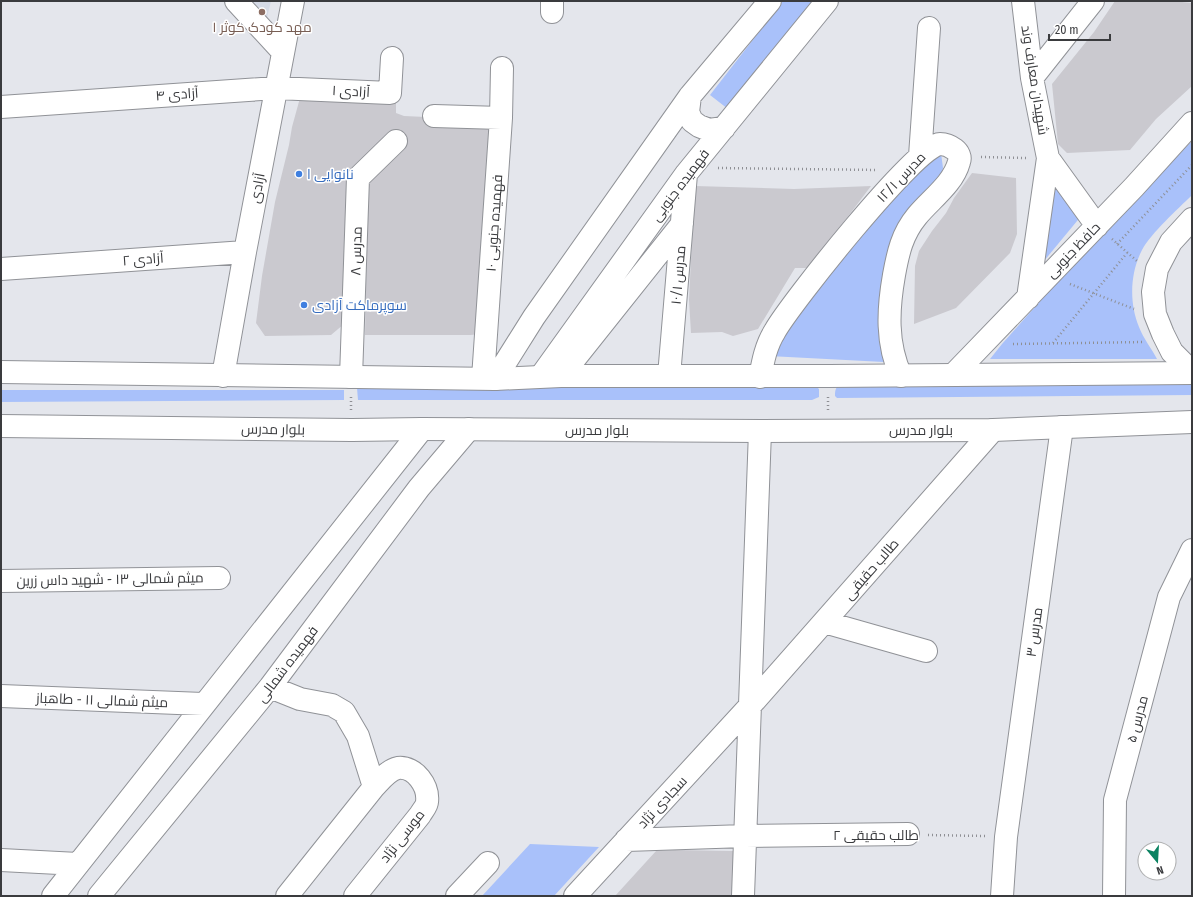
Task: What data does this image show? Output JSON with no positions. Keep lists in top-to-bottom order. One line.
{"streets":{"street":["شهیدان معارف وند","آزادی ۱","آزادی ۴","مدرس ۱۲/۱","فهمیده جنوبی","آزادی","فهمیده جنوبی ۱۰","حافظ جنوبی","مدرس ۸","آزادی ۲","مدرس ۱۰/۱","بلوار مدرس","طالب حقیقی","میثم شمالی ۱۳ - شهید داس زرین","مدرس ۳","فهمیده شمالی","میثم شمالی ۱۱ - طاهباز","مدرس ۵","سجادی نژاد","طالب حقیقی ۲","موسی نژاد"]},"crossings":[["آزادی ۱","آزادی ۴"],["آزادی ۱","آزادی"],["آزادی ۴","آزادی"],["فهمیده جنوبی","مدرس ۱۰/۱"],["آزادی","آزادی ۲"],["بلوار مدرس","طالب حقیقی"],["بلوار مدرس","مدرس ۳"],["بلوار مدرس","فهمیده شمالی"],["طالب حقیقی","سجادی نژاد"],["مدرس ۳","طالب حقیقی ۲"],["سجادی نژاد","طالب حقیقی ۲"]],"places":["مهد کودک کوثر ۱","نانوایی ا","سوپرماکت آزادی"],"scale_bar":"20 m","north":"bottom"}
